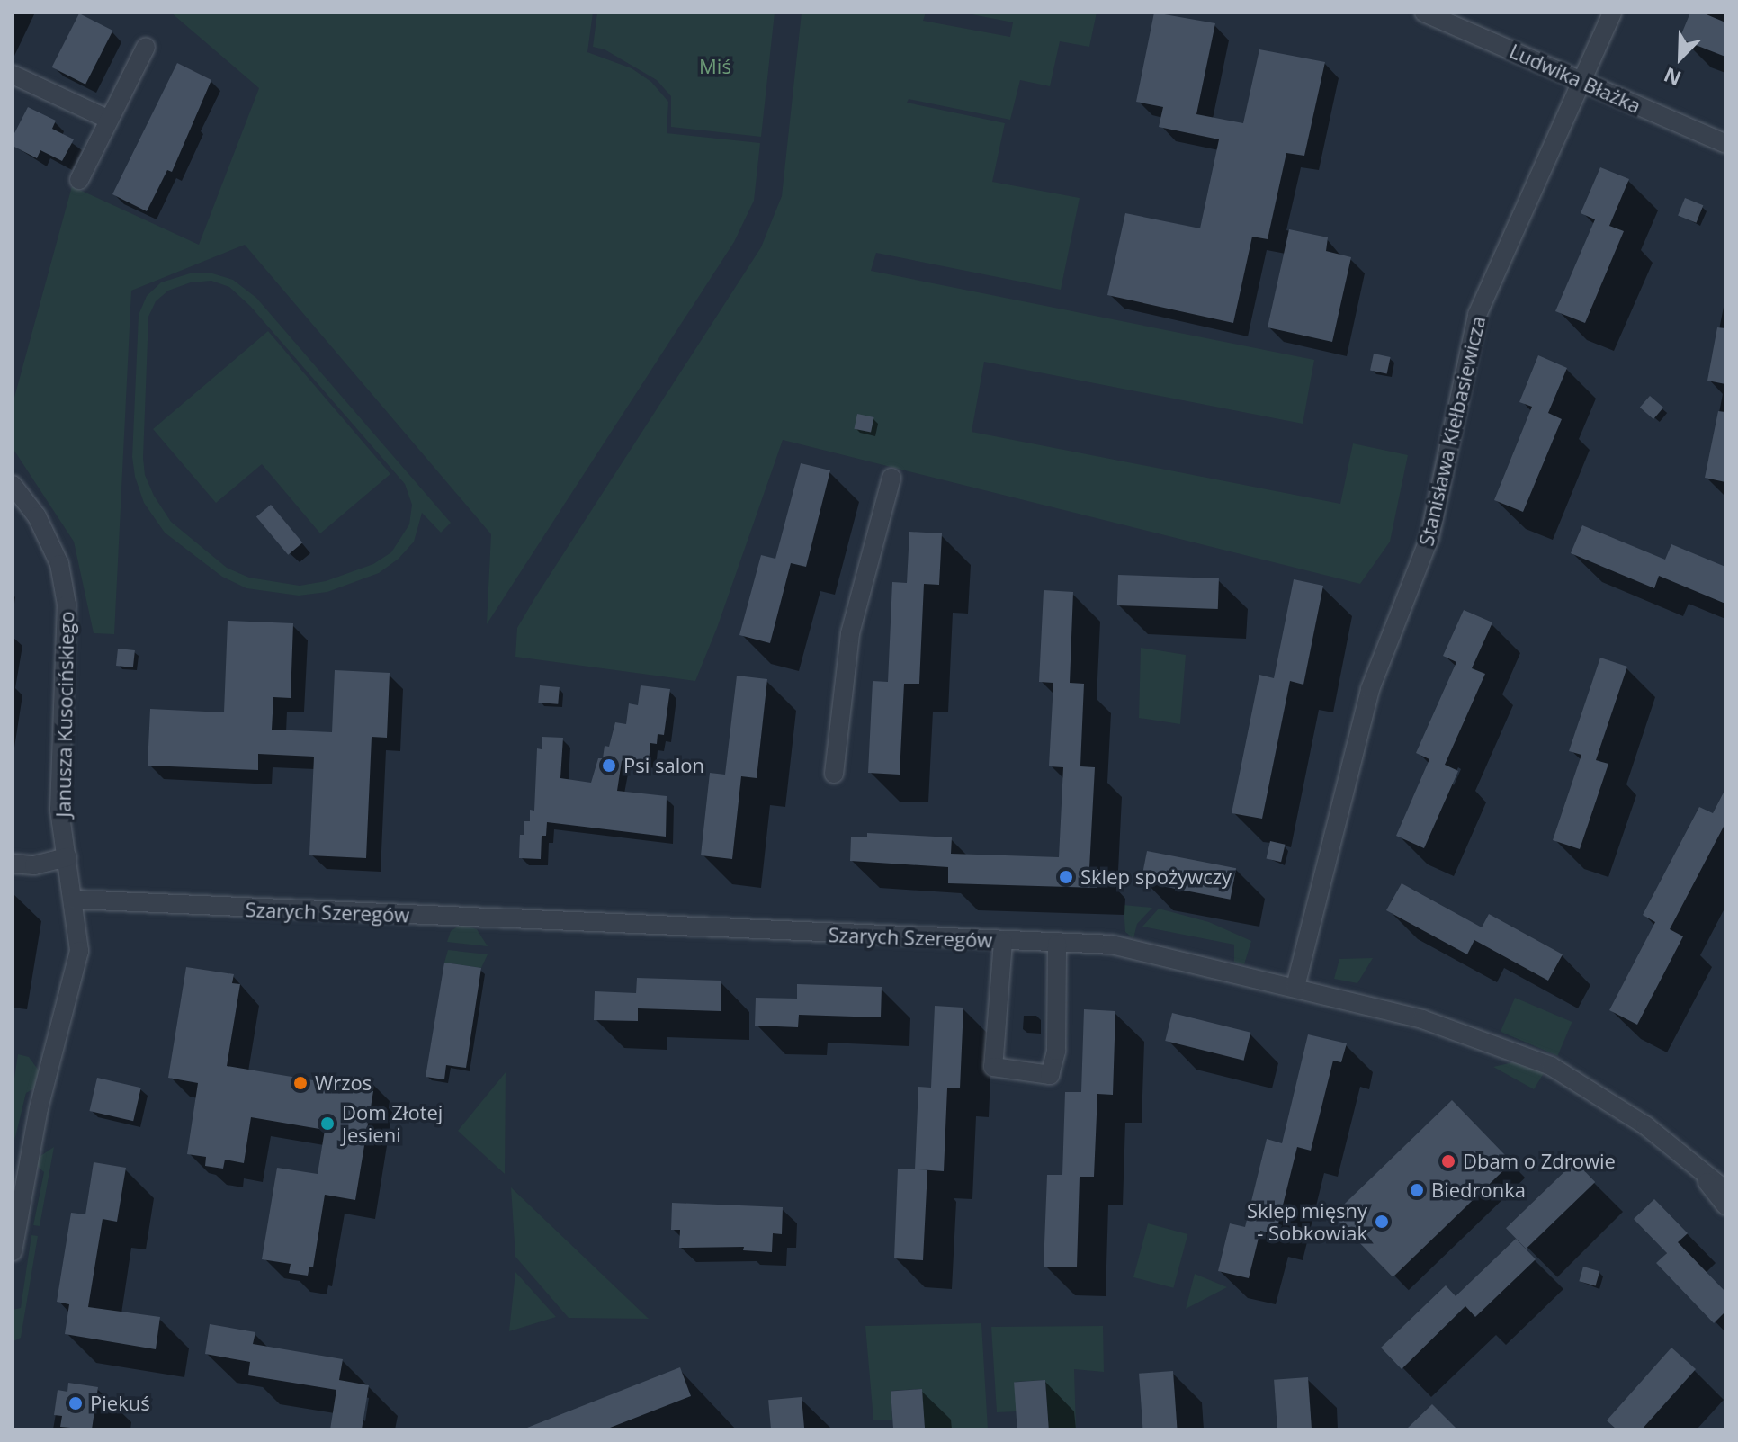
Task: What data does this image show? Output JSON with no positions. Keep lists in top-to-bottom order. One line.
{"streets":{"street":["Ludwika Błażka","Stanisława Kiełbasiewicza","Janusza Kusocińskiego","Szarych Szeregów"]},"crossings":[["Ludwika Błażka","Stanisława Kiełbasiewicza"],["Stanisława Kiełbasiewicza","Szarych Szeregów"],["Janusza Kusocińskiego","Szarych Szeregów"]],"parks":["Miś"],"places":["Psi salon","Sklep spożywczy","Wrzos","Dom Złotej Jesieni","Dbam o Zdrowie","Biedronka","Sklep mięsny - Sobkowiak","Piekuś"],"north":"bottom left"}
